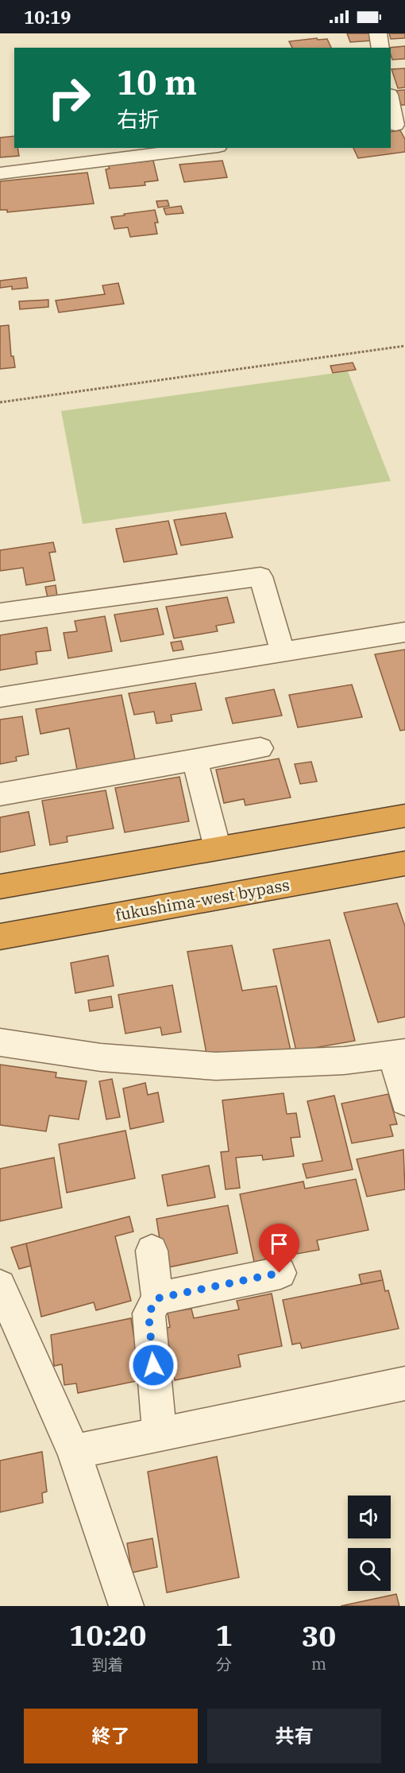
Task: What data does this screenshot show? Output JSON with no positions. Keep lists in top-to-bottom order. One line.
{"streets":{"highway":["fukushima-west bypass"]},"page":{"status":"10:19","turn":["10 m","右折"],"eta":["10:20","到着","1","分","30","m"],"buttons":["終了","共有"]}}
